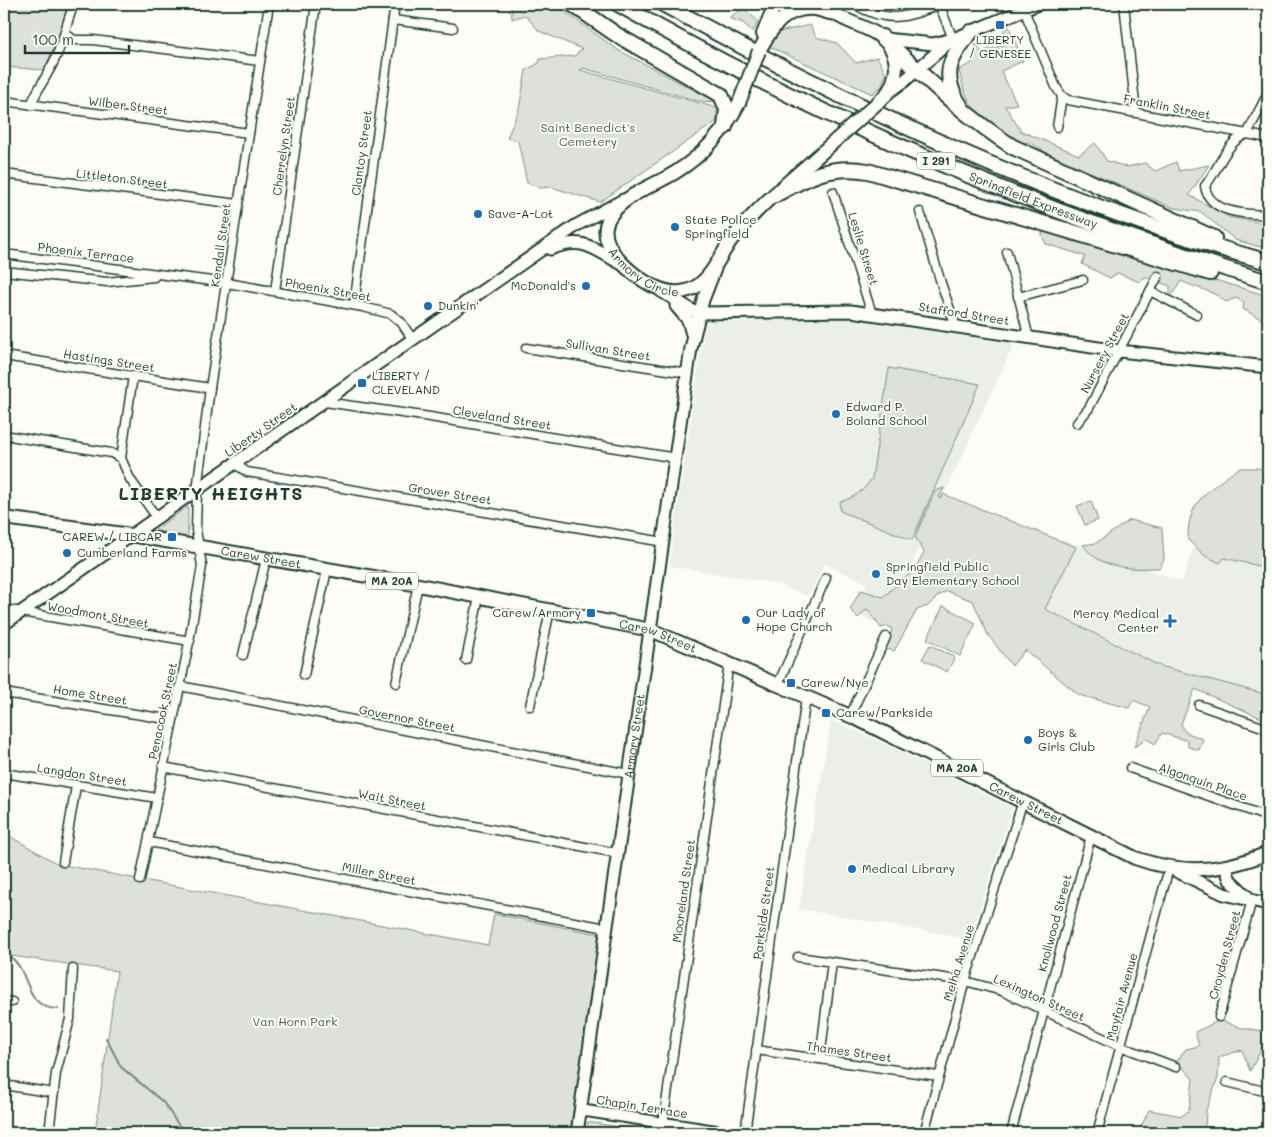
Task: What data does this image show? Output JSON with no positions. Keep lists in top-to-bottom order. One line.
{"streets":{"highway":["I 291","Springfield Expressway"],"main road":["Armory Circle","Stafford Street","Liberty Street","Carew Street","MA 20A","Armory Street"],"street":["Wilber Street","Franklin Street","Cherrelyn Street","Clantoy Street","Littleton Street","Kendall Street","Leslie Street","Phoenix Terrace","Phoenix Street","Sullivan Street","Nursery Street","Hastings Street","Cleveland Street","Grover Street","Woodmont Street","Home Street","Penacook Street","Governor Street","Langdon Street","Algonquin Place","Wait Street","Miller Street","Mooreland Street","Parkside Street","Knollwood Street","Croyden Street","Melha Avenue","Mayfair Avenue","Lexington Street","Thames Street","Chapin Terrace"]},"crossings":[["Wilber Street","Kendall Street"],["Cherrelyn Street","Phoenix Street"],["Clantoy Street","Phoenix Street"],["Littleton Street","Kendall Street"],["Kendall Street","Phoenix Terrace"],["Kendall Street","Phoenix Street"],["Kendall Street","Hastings Street"],["Kendall Street","Liberty Street"],["Kendall Street","Carew Street"],["Kendall Street","Penacook Street"],["Leslie Street","Stafford Street"],["Phoenix Terrace","Phoenix Street"],["Armory Circle","Stafford Street"],["Armory Circle","Liberty Street"],["Armory Circle","Armory Street"],["Phoenix Street","Liberty Street"],["Stafford Street","Nursery Street"],["Stafford Street","Armory Street"],["Sullivan Street","Armory Street"],["Cleveland Street","Liberty Street"],["Cleveland Street","Armory Street"],["Liberty Street","Grover Street"],["Liberty Street","Carew Street"],["Liberty Street","Woodmont Street"],["Grover Street","Armory Street"],["Carew Street","Penacook Street"],["Carew Street","Armory Street"],["Carew Street","Mooreland Street"],["Carew Street","Parkside Street"],["Carew Street","Knollwood Street"],["Carew Street","Melha Avenue"],["Carew Street","Mayfair Avenue"],["Woodmont Street","Penacook Street"],["Home Street","Penacook Street"],["Penacook Street","Governor Street"],["Penacook Street","Langdon Street"],["Penacook Street","Wait Street"],["Penacook Street","Miller Street"],["Governor Street","Armory Street"],["Armory Street","Wait Street"],["Armory Street","Miller Street"],["Armory Street","Chapin Terrace"],["Mooreland Street","Chapin Terrace"],["Parkside Street","Thames Street"],["Knollwood Street","Lexington Street"],["Melha Avenue","Lexington Street"],["Melha Avenue","Thames Street"],["Mayfair Avenue","Lexington Street"]],"districts":["LIBERTY HEIGHTS"],"parks":["Saint Benedict's Cemetery","Van Horn Park"],"places":{"transit":["LIBERTY / GENESEE","LIBERTY / CLEVELAND","CAREW / LIBCAR","Carew/Armory","Carew/Nye","Carew/Parkside"],"other":["Save-A-Lot","State Police Springfield","McDonald's","Dunkin'","Edward P. Boland School","Cumberland Farms","Springfield Public Day Elementary School","Our Lady of Hope Church","Boys & Girls Club","Medical Library"],"health":["Mercy Medical Center"]},"scale_bar":"100 m"}
